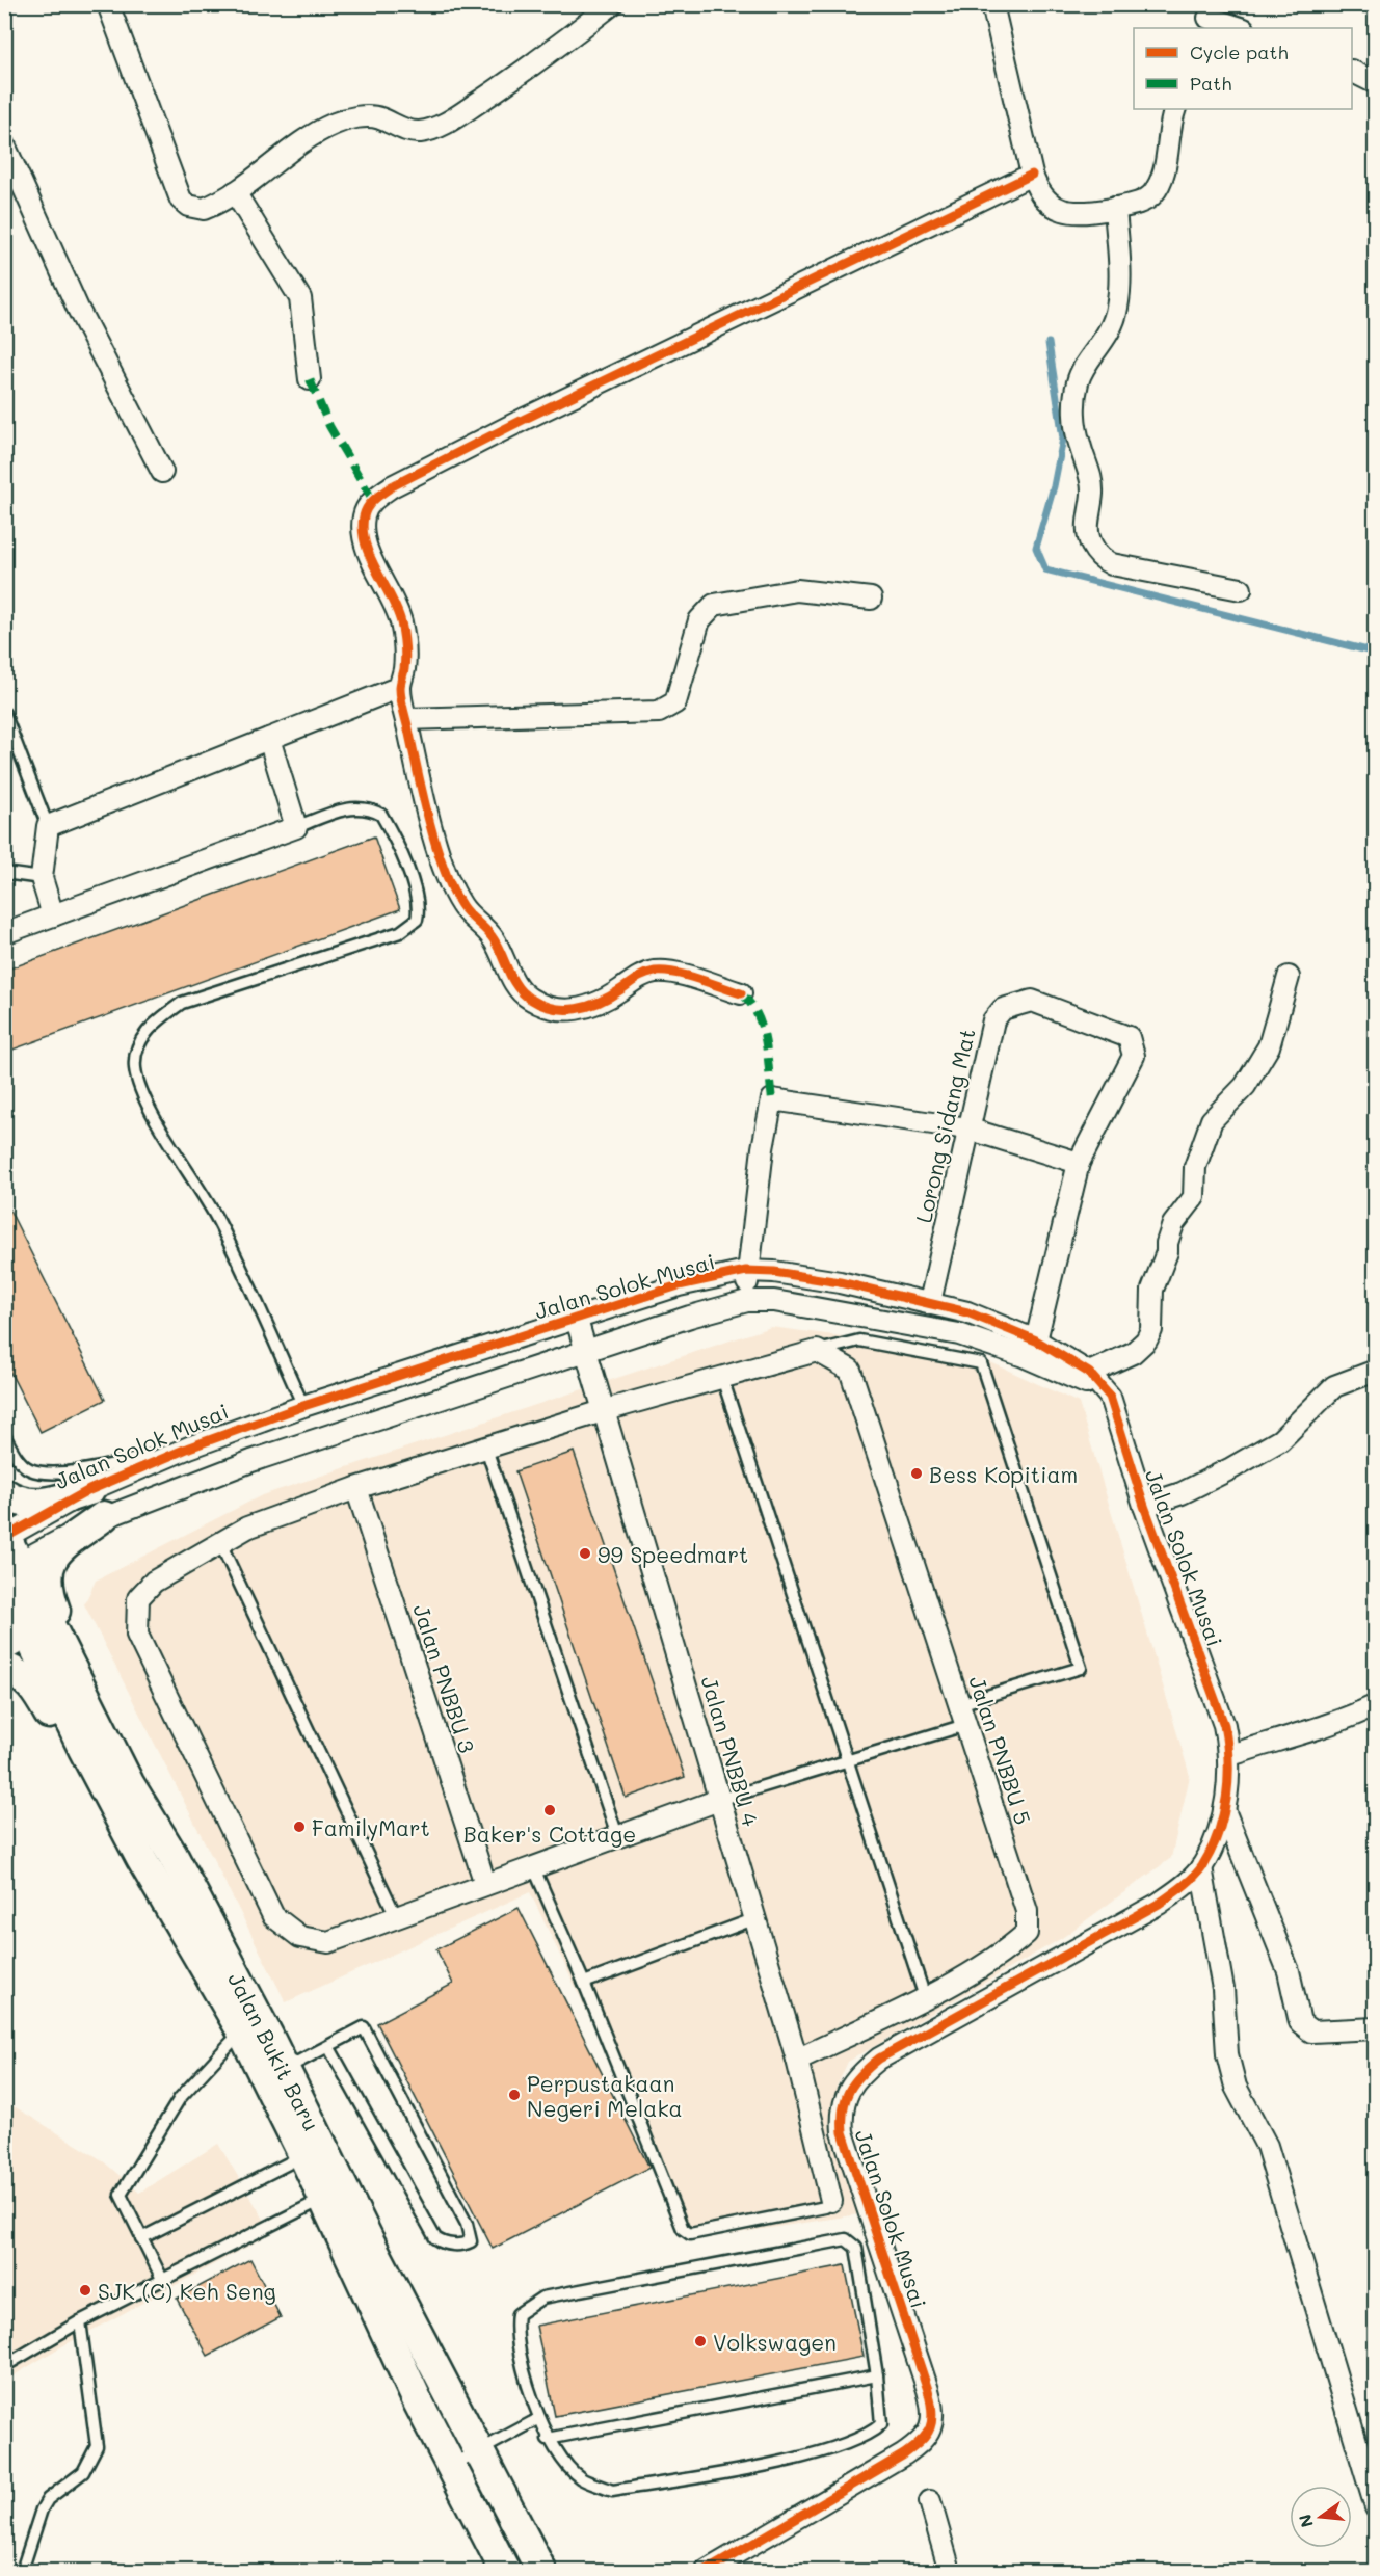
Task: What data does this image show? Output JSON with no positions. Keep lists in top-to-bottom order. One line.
{"streets":{"main road":["Jalan Bukit Baru"],"street":["Lorong Sidang Mat","Jalan Solok Musai","Jalan PNBBU 3","Jalan PNBBU 5","Jalan PNBBU 4"]},"crossings":[["Lorong Sidang Mat","Jalan Solok Musai"],["Jalan Solok Musai","Jalan PNBBU 4"],["Jalan Solok Musai","Jalan Bukit Baru"],["Jalan PNBBU 5","Jalan PNBBU 4"]],"places":["Bess Kopitiam","99 Speedmart","Baker's Cottage","FamilyMart","Perpustakaan Negeri Melaka","SJK (C) Keh Seng","Volkswagen"],"legend":["Cycle path","Path"],"north":"left"}
